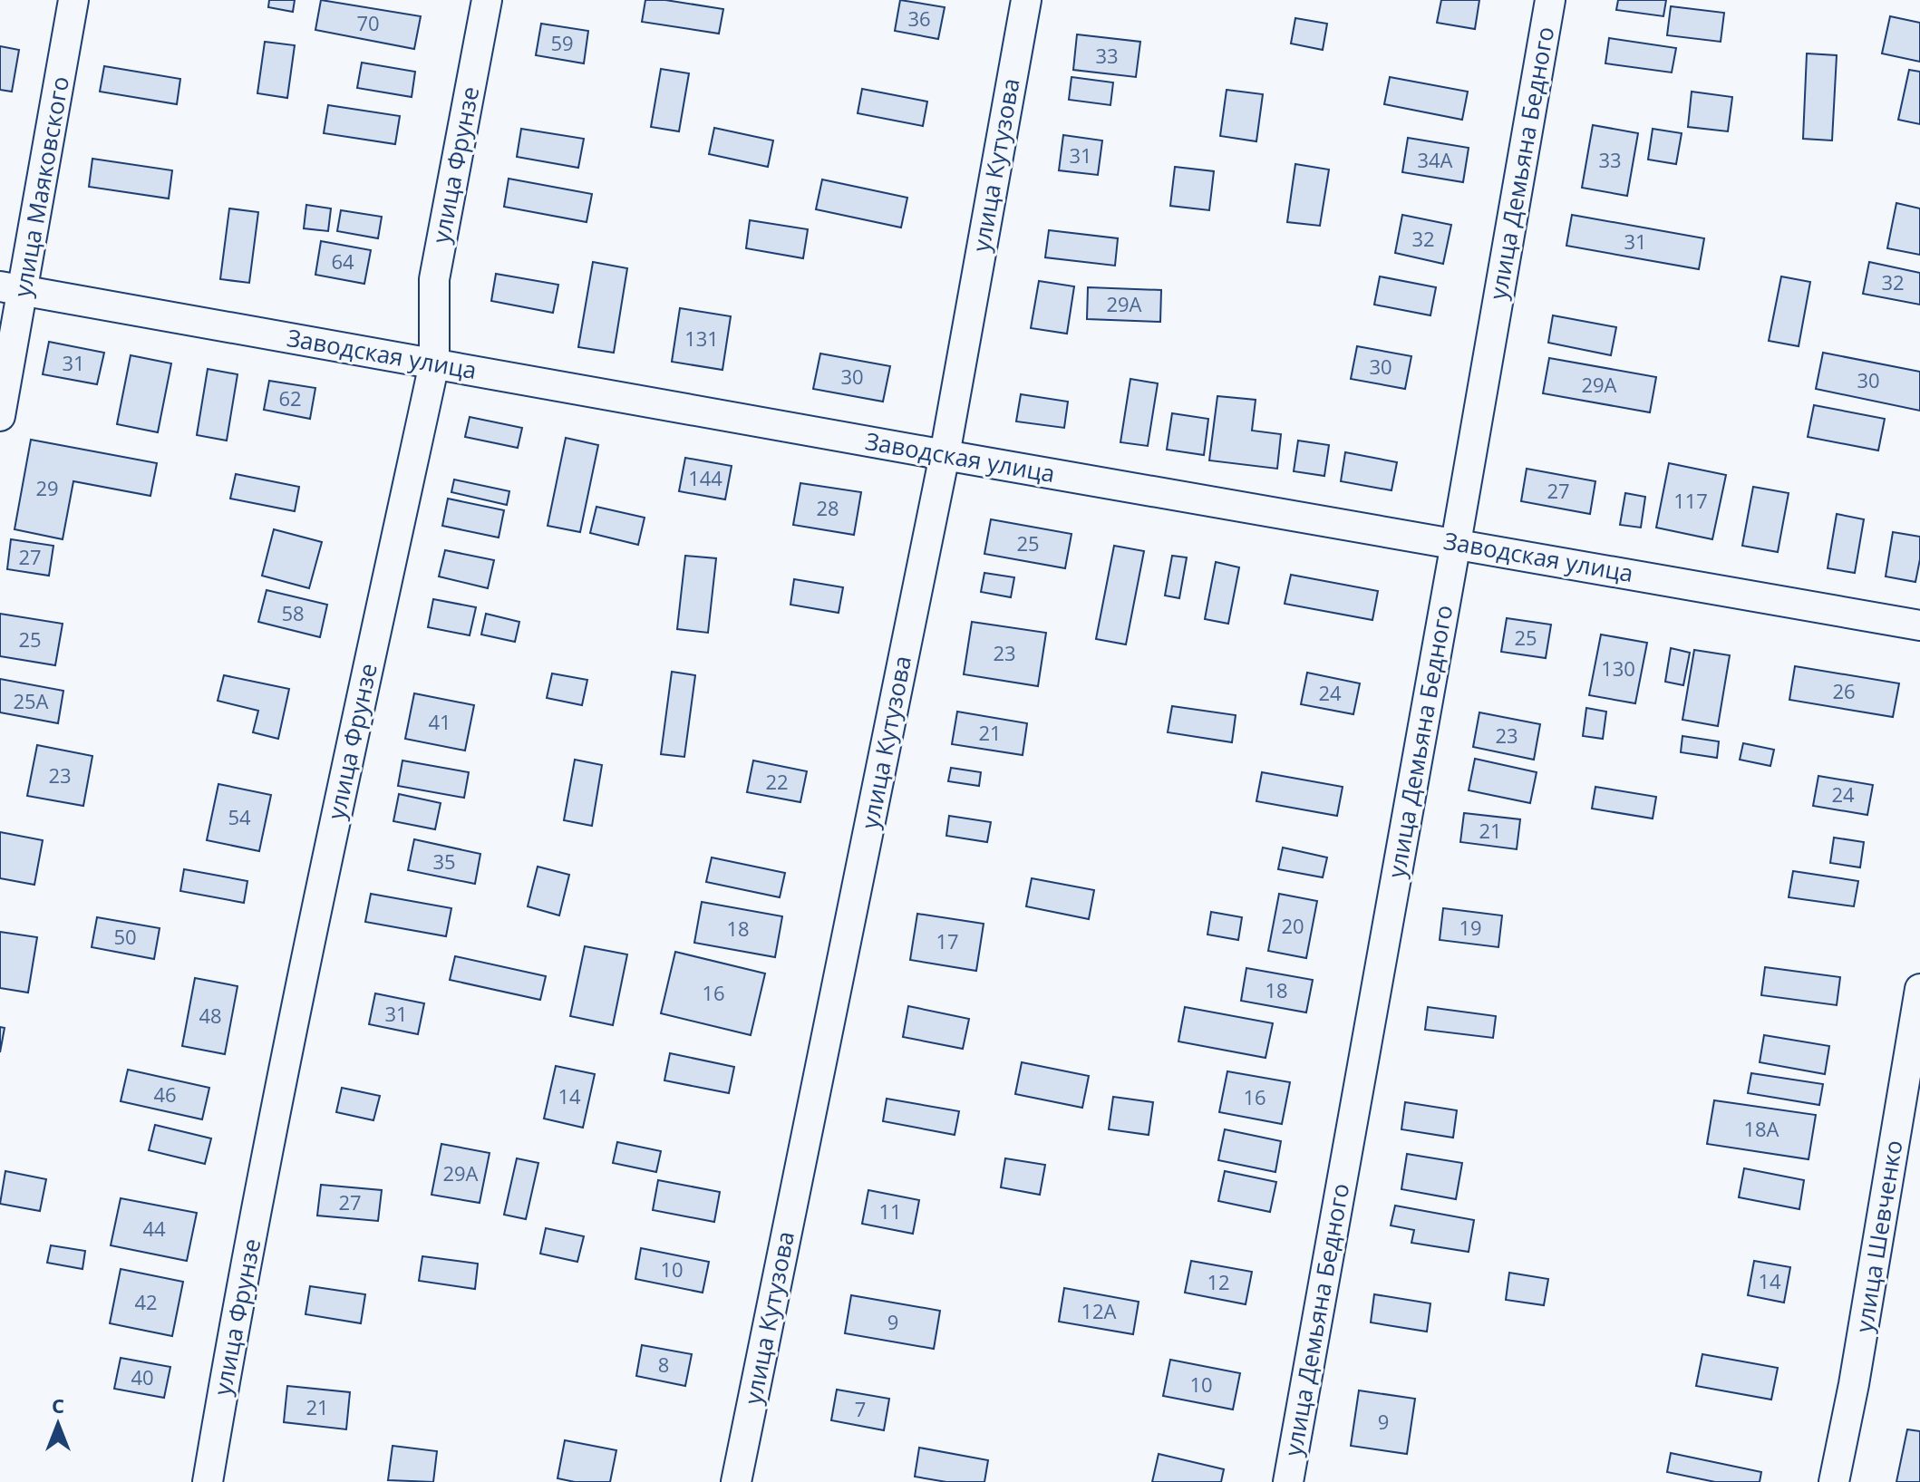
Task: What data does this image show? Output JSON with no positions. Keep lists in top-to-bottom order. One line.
{"streets":{"street":["улица Демьяна Бедного","улица Фрунзе","улица Кутузова","улица Маяковского","Заводская улица","улица Шевченко"]},"crossings":[["улица Демьяна Бедного","Заводская улица"],["улица Фрунзе","Заводская улица"],["улица Кутузова","Заводская улица"],["улица Маяковского","Заводская улица"]],"house_numbers":["36","70","59","33","31","34А","33","32","31","64","32","29А","131","31","30","30","30","29А","62","144","29","27","117","28","25","27","58","25","25","23","130","26","24","25А","41","21","23","23","22","24","54","21","35","20","19","18","50","17","18","16","31","48","46","14","16","18А","29А","27","11","44","10","14","12","42","12А","9","8","40","10","21","7","9"],"north":"top"}
